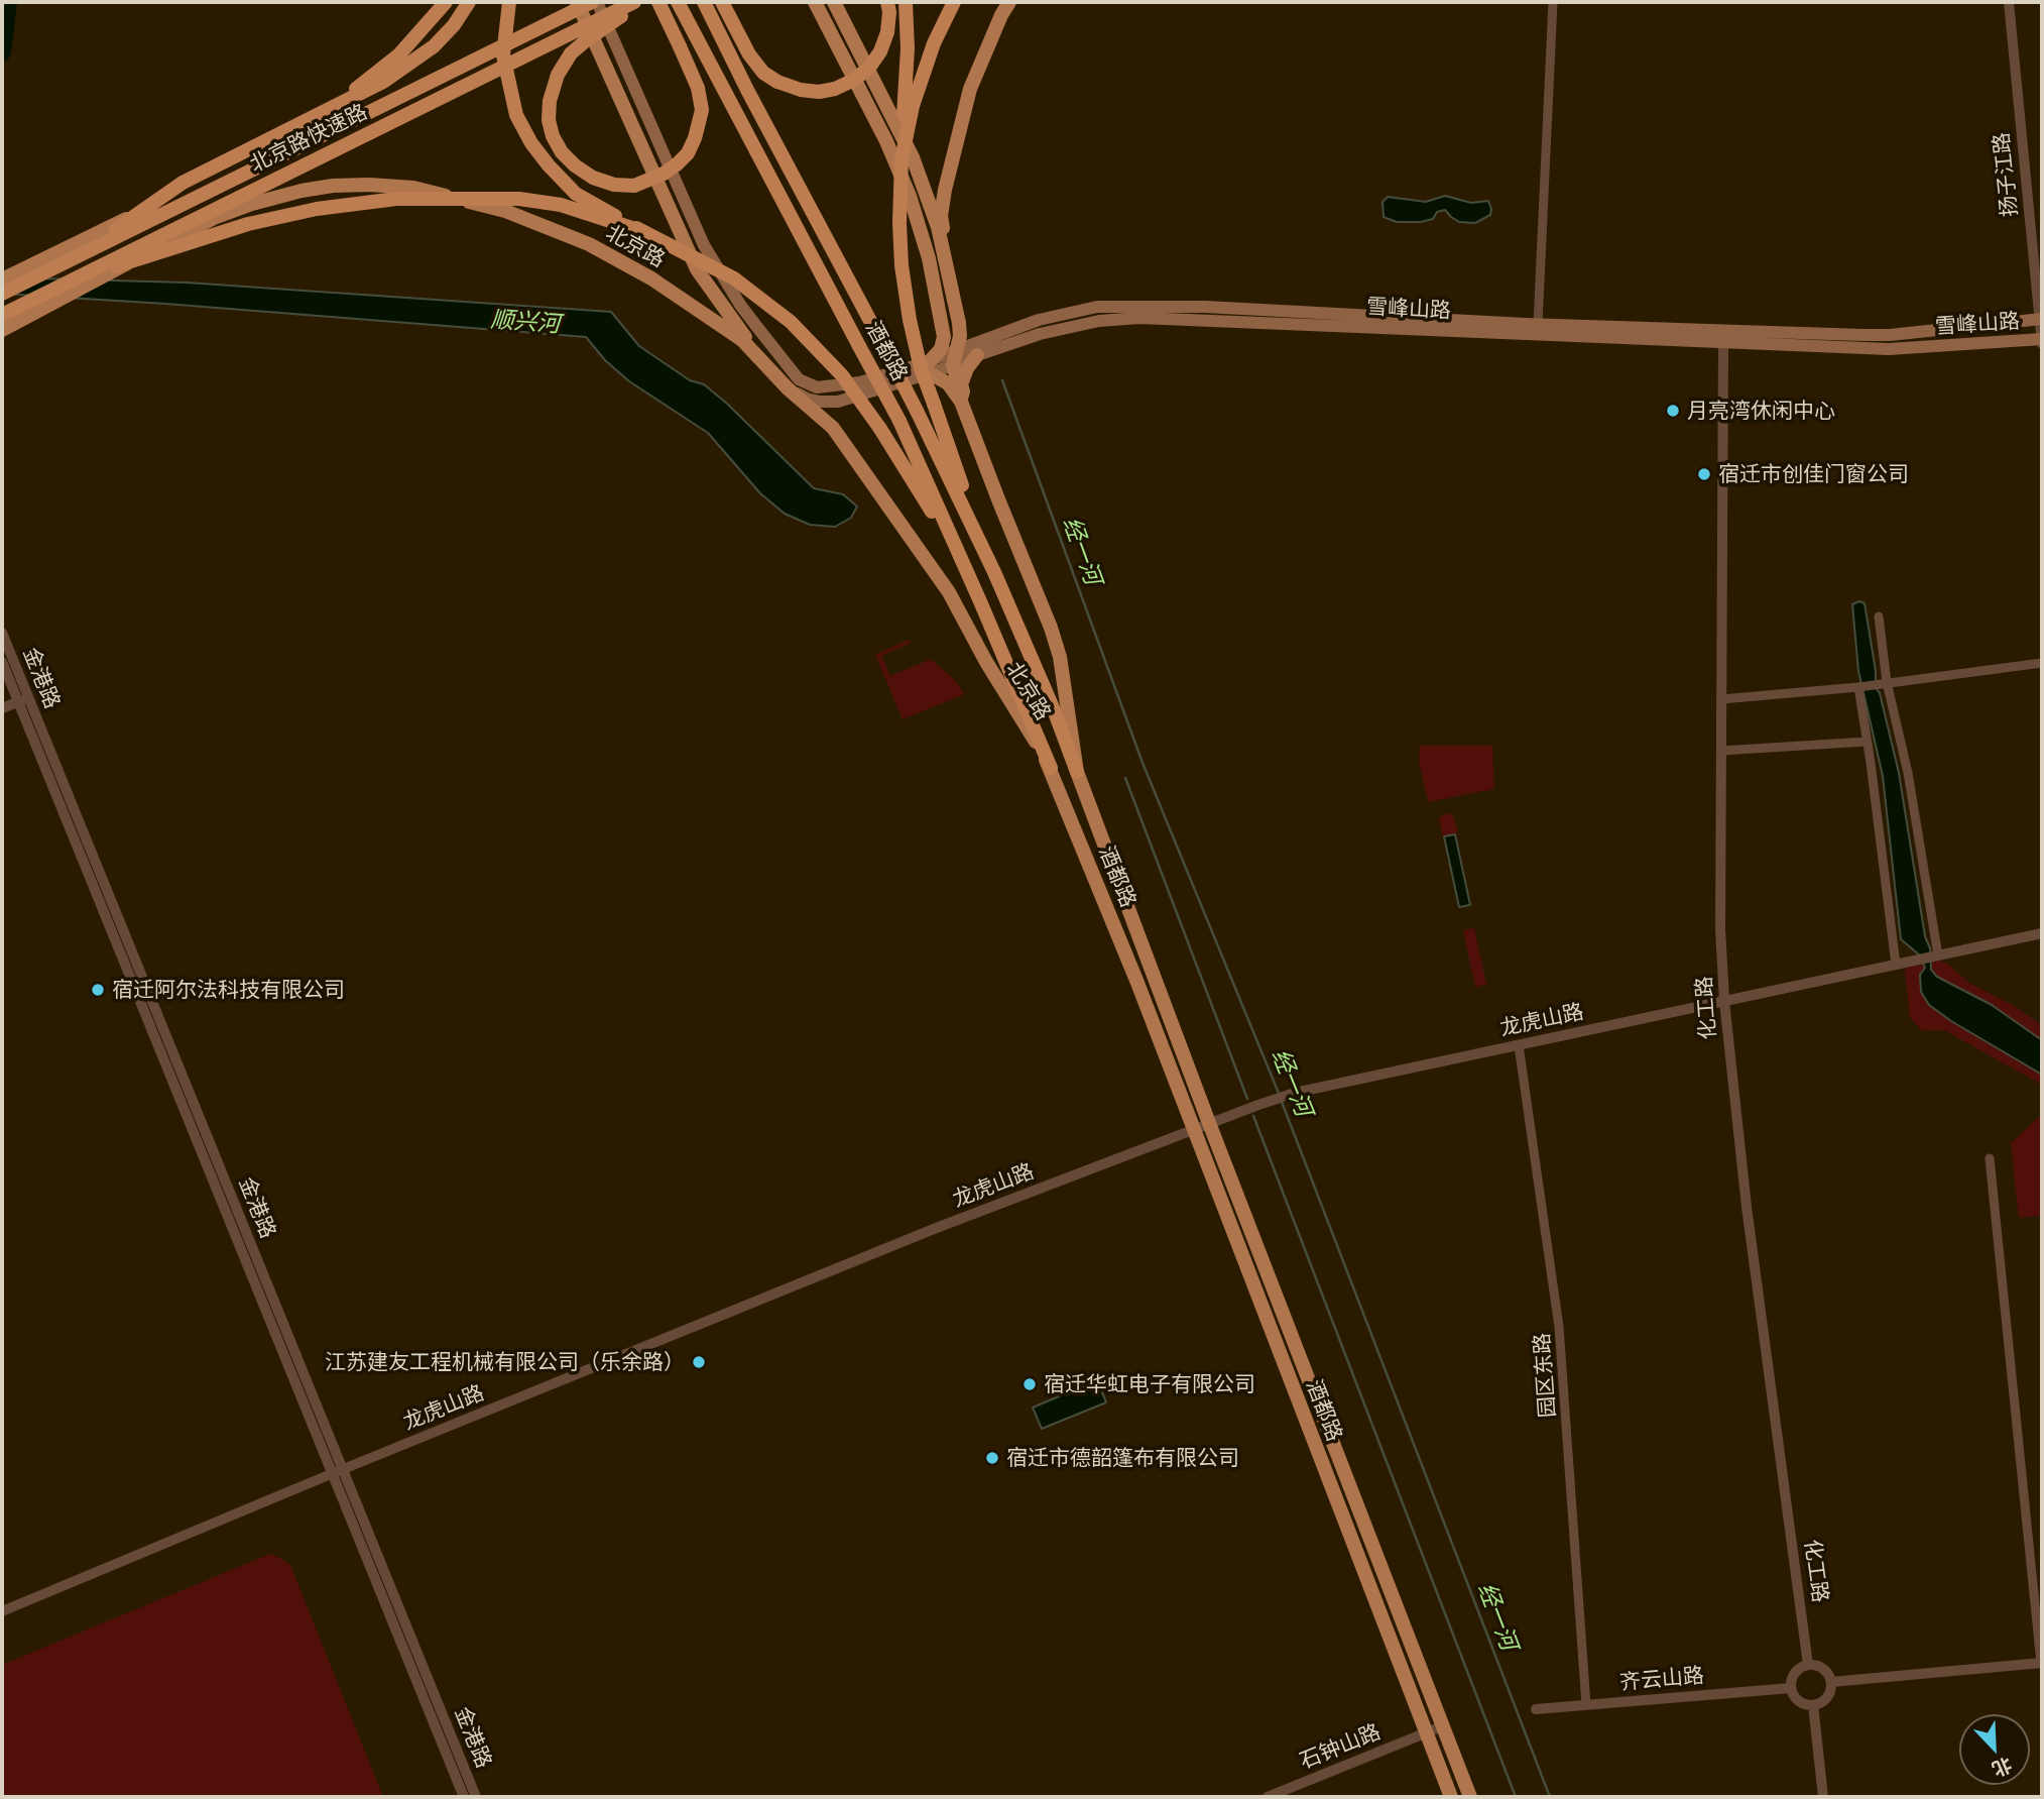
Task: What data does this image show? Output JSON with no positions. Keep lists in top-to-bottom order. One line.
{"streets":{"highway":["北京路快速路","酒都路"],"main road":["北京路","雪峰山路"],"street":["扬子江路","金港路","化工路","龙虎山路","园区东路","齐云山路","石钟山路"]},"crossings":[["扬子江路","雪峰山路"],["北京路","雪峰山路"],["北京路","酒都路"],["雪峰山路","化工路"],["酒都路","龙虎山路"],["酒都路","石钟山路"],["金港路","龙虎山路"],["化工路","龙虎山路"],["化工路","齐云山路"],["龙虎山路","园区东路"],["园区东路","齐云山路"]],"water":["顺兴河","经一河"],"places":["月亮湾休闲中心","宿迁市创佳门窗公司","宿迁阿尔法科技有限公司","江苏建友工程机械有限公司（乐余路）","宿迁华虹电子有限公司","宿迁市德韶篷布有限公司"],"north":"bottom right"}
